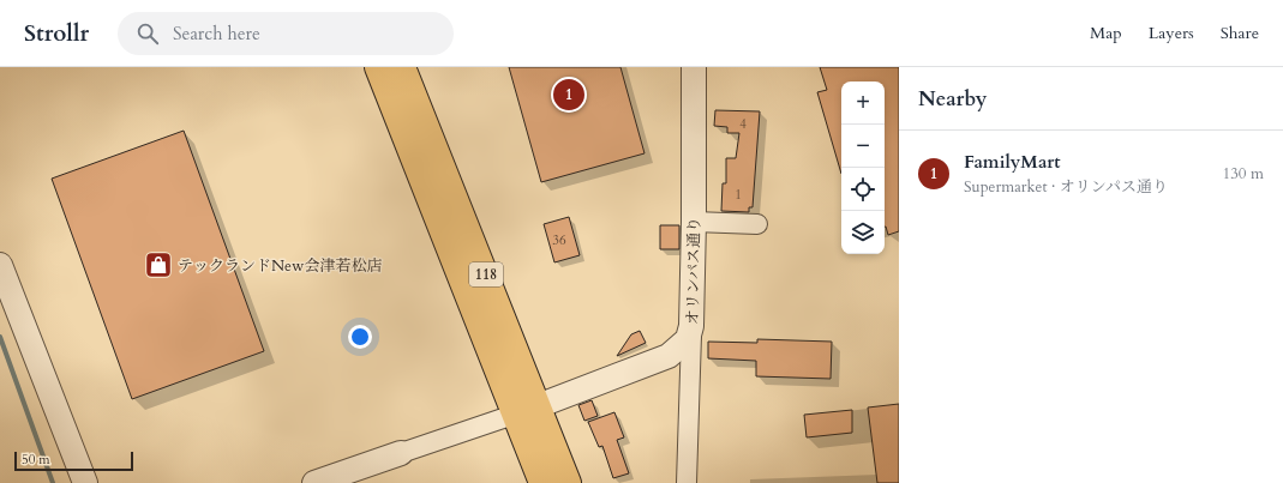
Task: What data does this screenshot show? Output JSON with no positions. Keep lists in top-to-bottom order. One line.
{"streets":{"highway":["118"],"street":["オリンパス通り"]},"crossings":[["オリンパス通り","118"]],"places":{"shop":["テックランドNew会津若松店"]},"house_numbers":["4","1","36"],"scale_bar":"50 m","page":{"header":"Strollr","search":"Search here","nav":["Map","Layers","Share"],"heading":"Nearby","pins":"1","map_buttons":["+","−"],"list":[{"mark":"1","name":"FamilyMart","note":"Supermarket · オリンパス通り","value":"130 m"}],"scale":"50 m"}}
